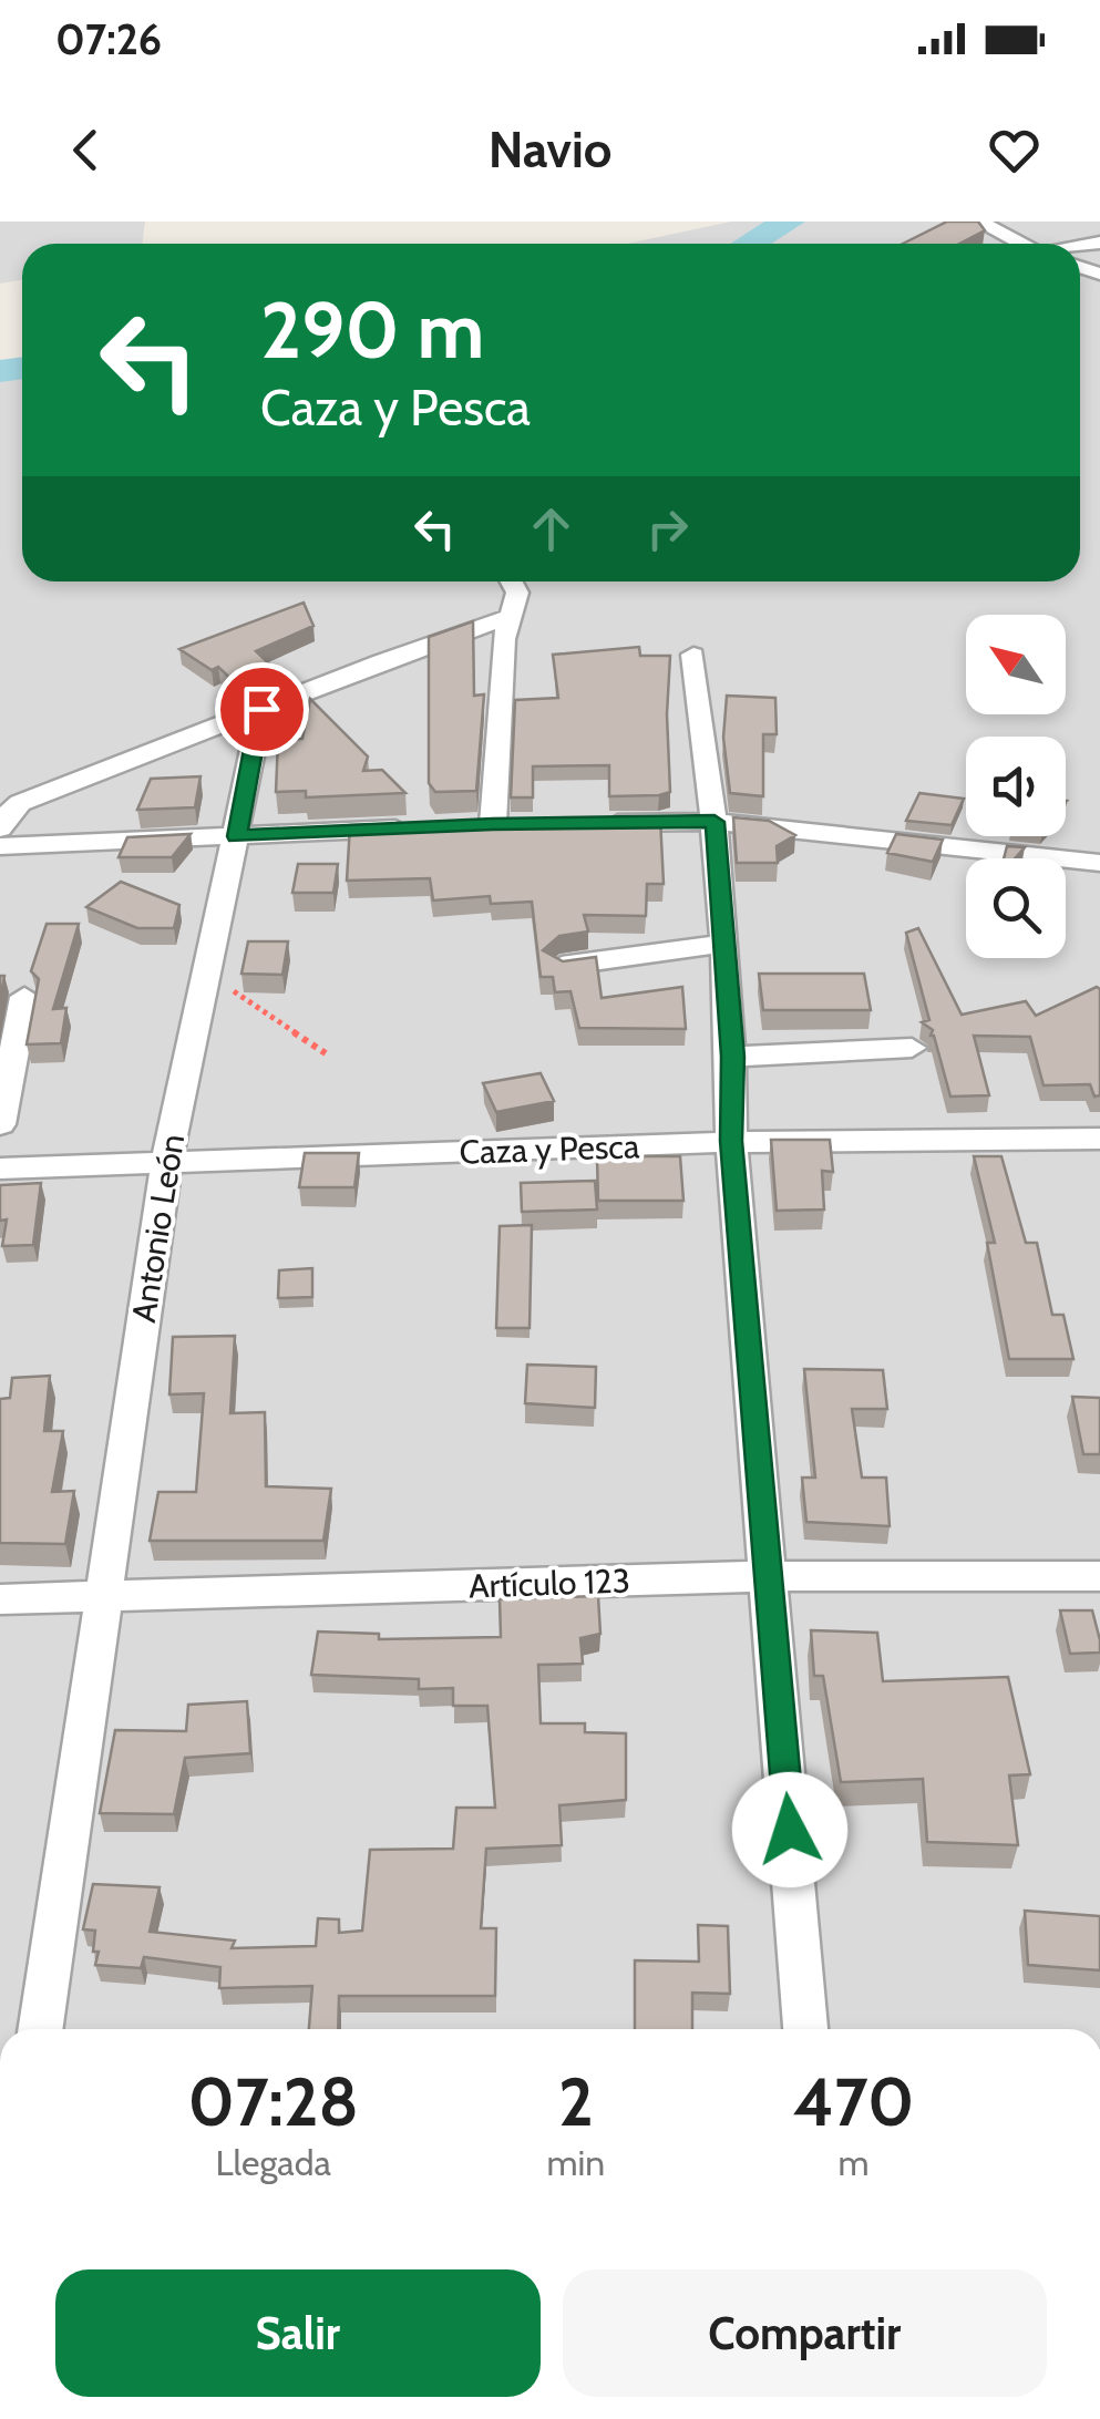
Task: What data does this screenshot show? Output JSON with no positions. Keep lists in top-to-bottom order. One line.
{"streets":{"street":["Caza y Pesca","Antonio León","Artículo 123"]},"crossings":[["Caza y Pesca","Antonio León"],["Antonio León","Artículo 123"]],"north":"top left","page":{"status":"07:26","header":"Navio","turn":["290 m","Caza y Pesca"],"eta":["07:28","Llegada","2","min","470","m"],"buttons":["Salir","Compartir"]}}
